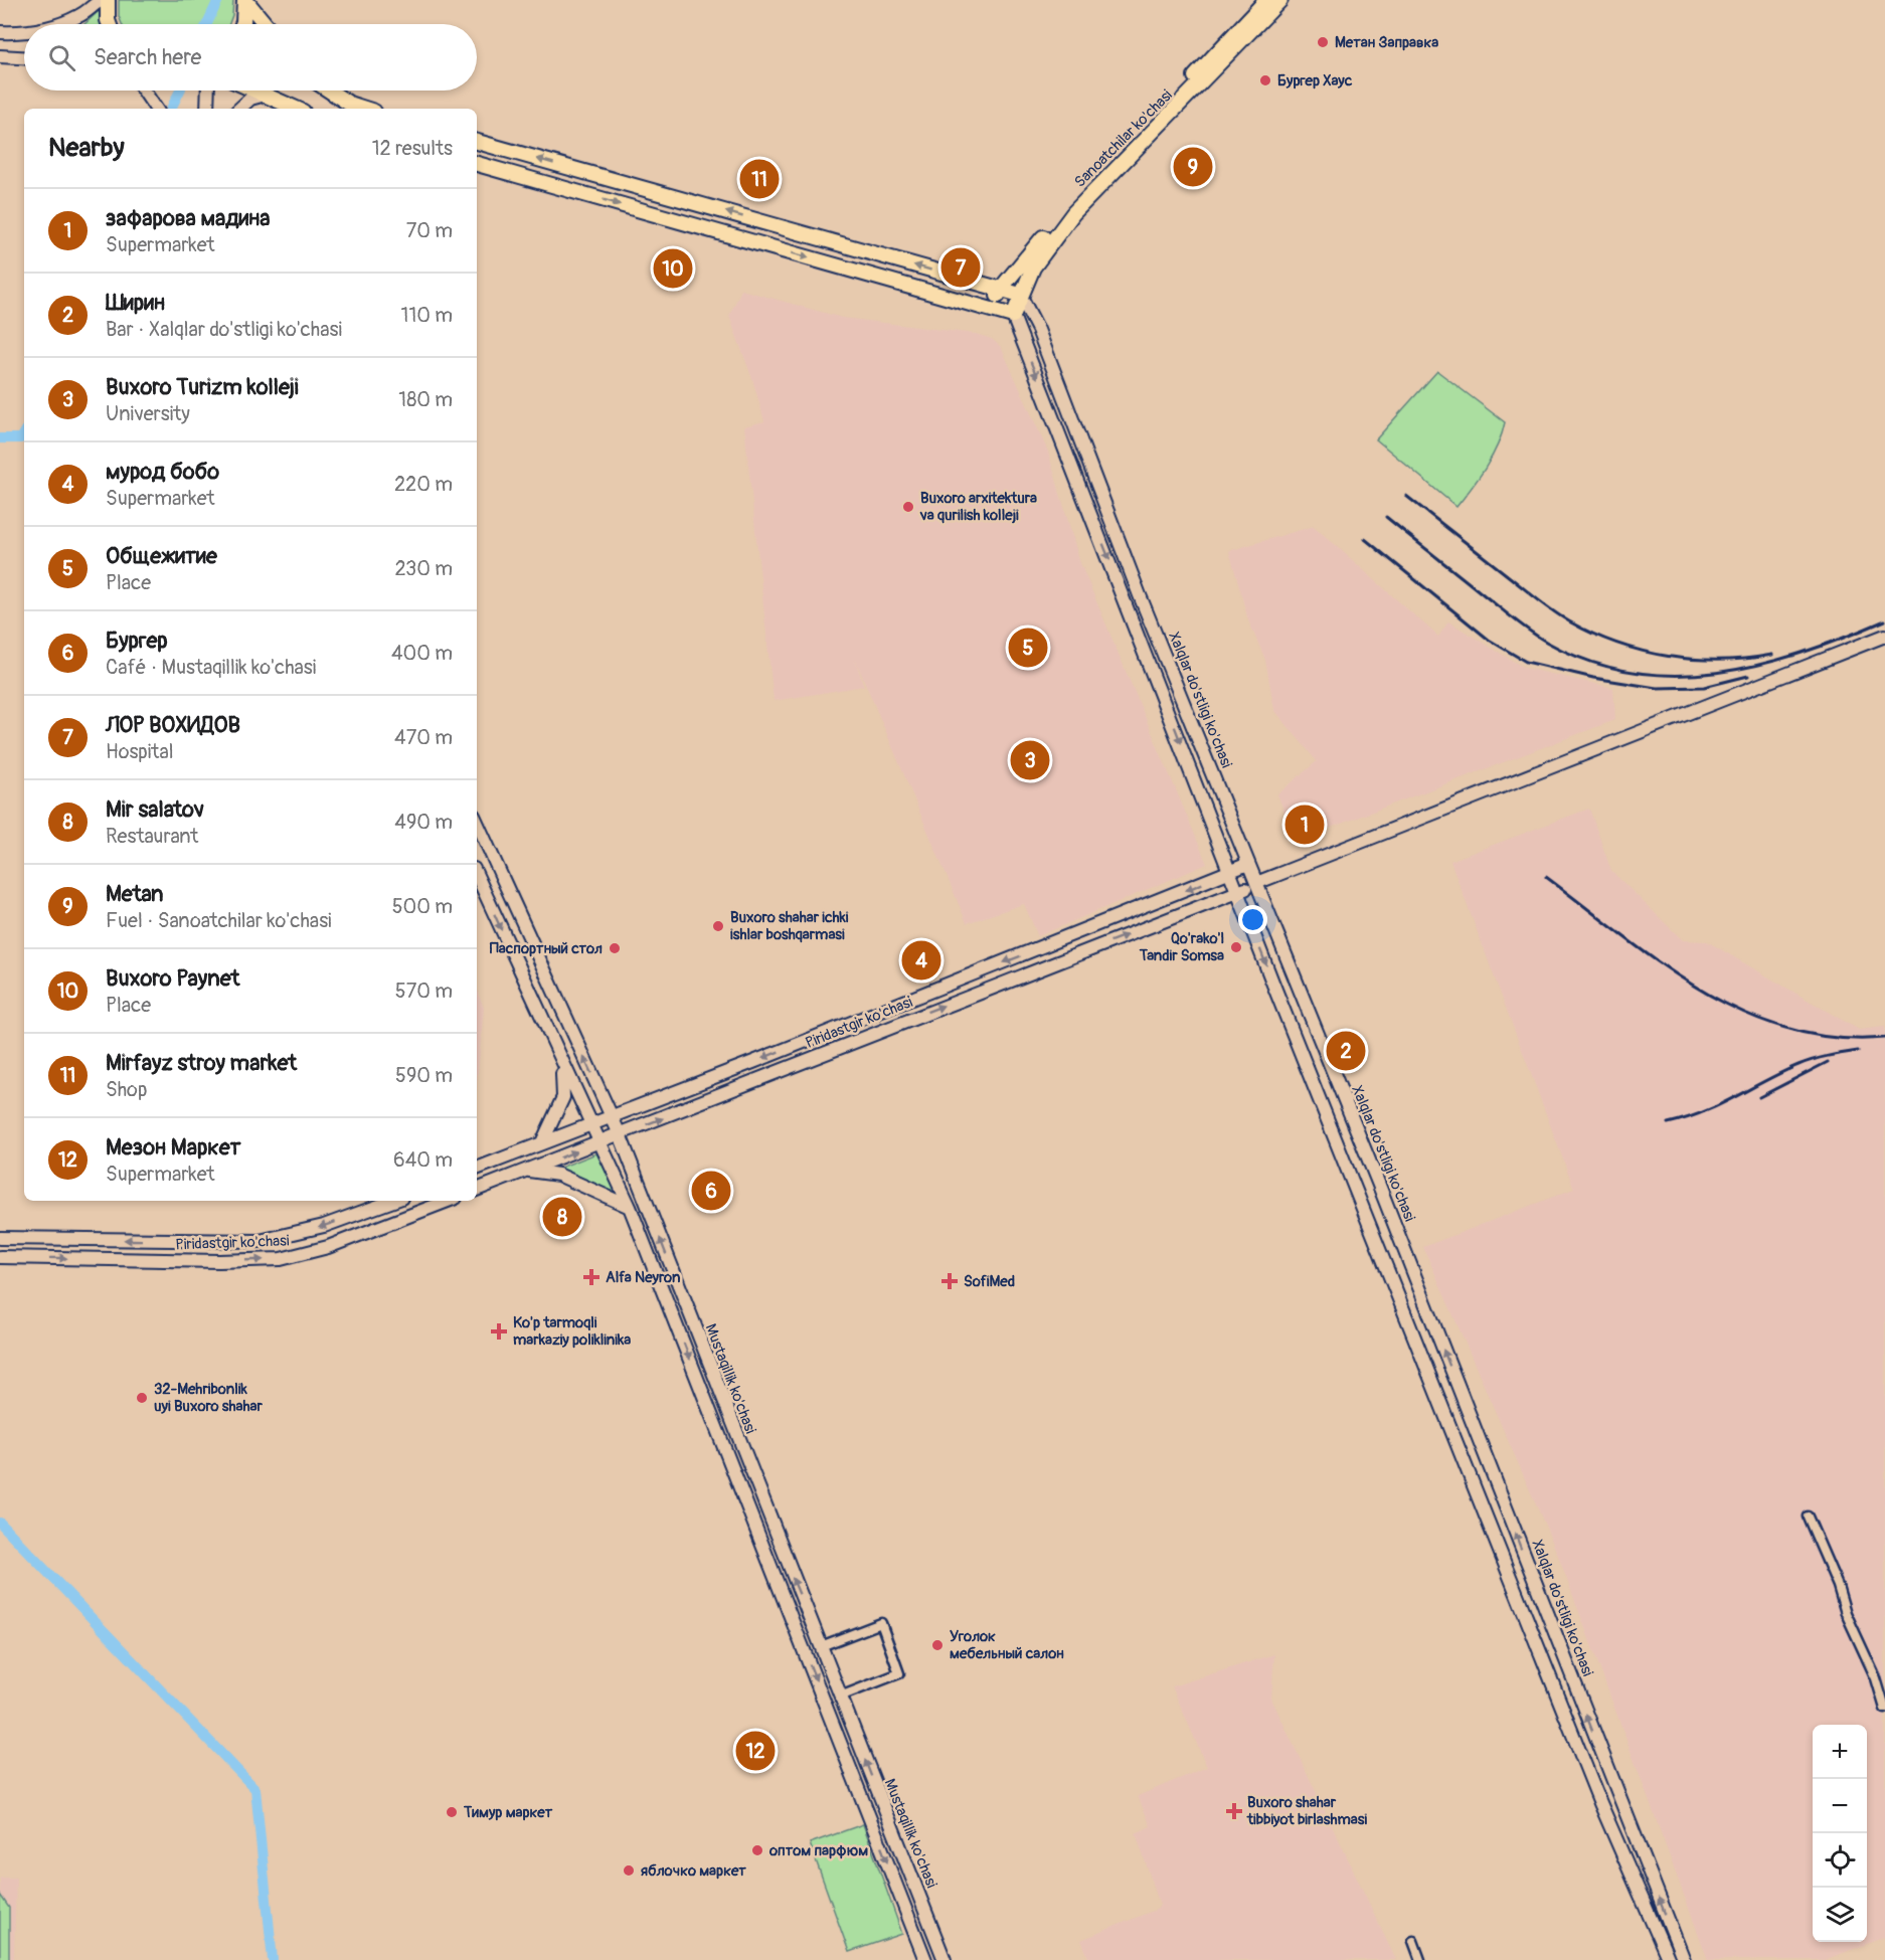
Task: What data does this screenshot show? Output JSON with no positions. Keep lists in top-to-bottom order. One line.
{"streets":{"main road":["Sanoatchilar ko'chasi","Xalqlar do'stligi ko'chasi","Piridastgir ko'chasi","Mustaqillik ko'chasi"]},"crossings":[["Sanoatchilar ko'chasi","Xalqlar do'stligi ko'chasi"],["Xalqlar do'stligi ko'chasi","Piridastgir ko'chasi"],["Piridastgir ko'chasi","Mustaqillik ko'chasi"]],"places":{"other":["Метан Заправка","Бургер Хаус","Buxoro arxitektura va qurilish kolleji","Buxoro shahar ichki ishlar boshqarmasi","Qo'rako'l Tandir Somsa","Паспортный стол","32-Mehribonlik uyi Buxoro shahar","Уголок мебельный салон","Тимур маркет","оптом парфюм","яблочко маркет"],"health":["Alfa Neyron","SofiMed","Ko'p tarmoqli markaziy poliklinika","Buxoro shahar tibbiyot birlashmasi"]},"page":{"search":"Search here","heading":["Nearby","12 results"],"pins":["9","11","7","10","5","3","1","4","2","6","8","12"],"list":[{"mark":"1","name":"зафарова мадина","note":"Supermarket","value":"70 m"},{"mark":"2","name":"Ширин","note":"Bar · Xalqlar do'stligi ko'chasi","value":"110 m"},{"mark":"3","name":"Buxoro Turizm kolleji","note":"University","value":"180 m"},{"mark":"4","name":"мурод бобо","note":"Supermarket","value":"220 m"},{"mark":"5","name":"Общежитие","note":"Place","value":"230 m"},{"mark":"6","name":"Бургер","note":"Café · Mustaqillik ko'chasi","value":"400 m"},{"mark":"7","name":"ЛОР ВОХИДОВ","note":"Hospital","value":"470 m"},{"mark":"8","name":"Mir salatov","note":"Restaurant","value":"490 m"},{"mark":"9","name":"Metan","note":"Fuel · Sanoatchilar ko'chasi","value":"500 m"},{"mark":"10","name":"Buxoro Paynet","note":"Place","value":"570 m"},{"mark":"11","name":"Mirfayz stroy market","note":"Shop","value":"590 m"},{"mark":"12","name":"Мезон Маркет","note":"Supermarket","value":"640 m"}],"map_buttons":["+","−"]}}
